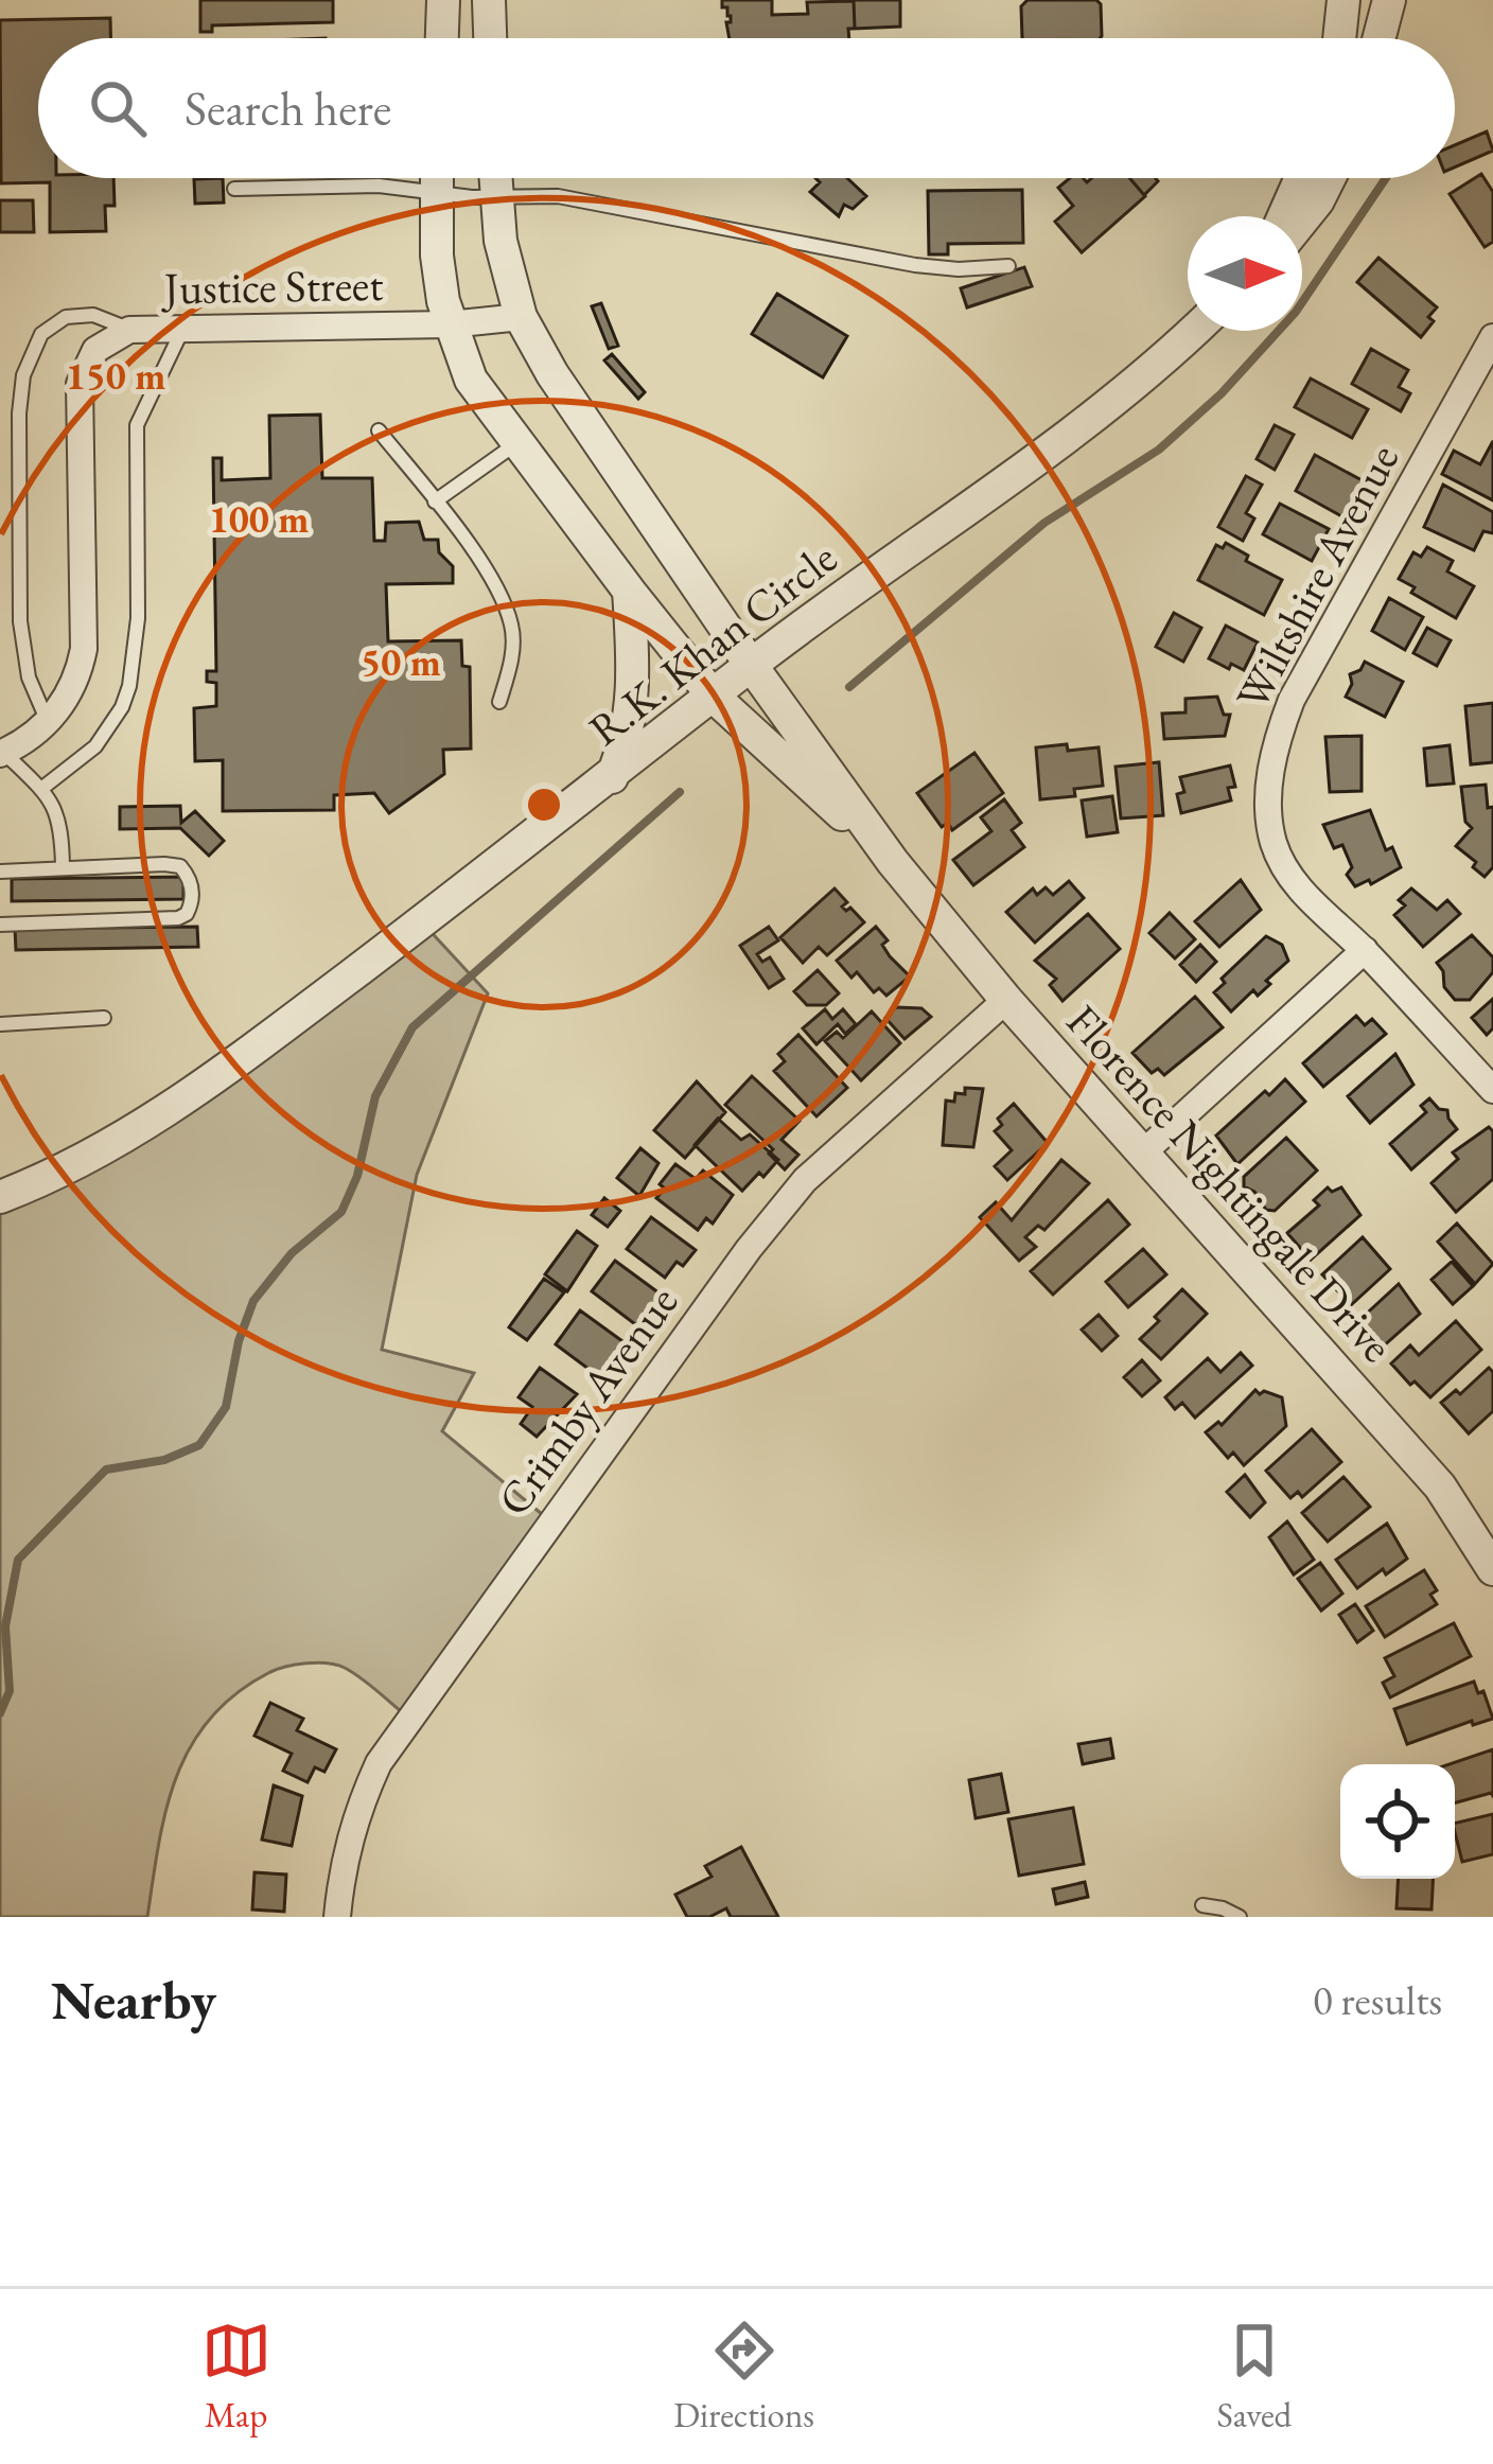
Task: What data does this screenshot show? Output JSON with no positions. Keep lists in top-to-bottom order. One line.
{"streets":{"street":["Justice Street","Wiltshire Avenue","R.K. Khan Circle","Florence Nightingale Drive","Crimby Avenue"]},"crossings":[["Justice Street","Florence Nightingale Drive"],["R.K. Khan Circle","Florence Nightingale Drive"],["Florence Nightingale Drive","Crimby Avenue"]],"north":"right","page":{"search":"Search here","heading":["Nearby","0 results"],"nav":["Map","Directions","Saved"]},"rings":["150 m","100 m","50 m"]}
